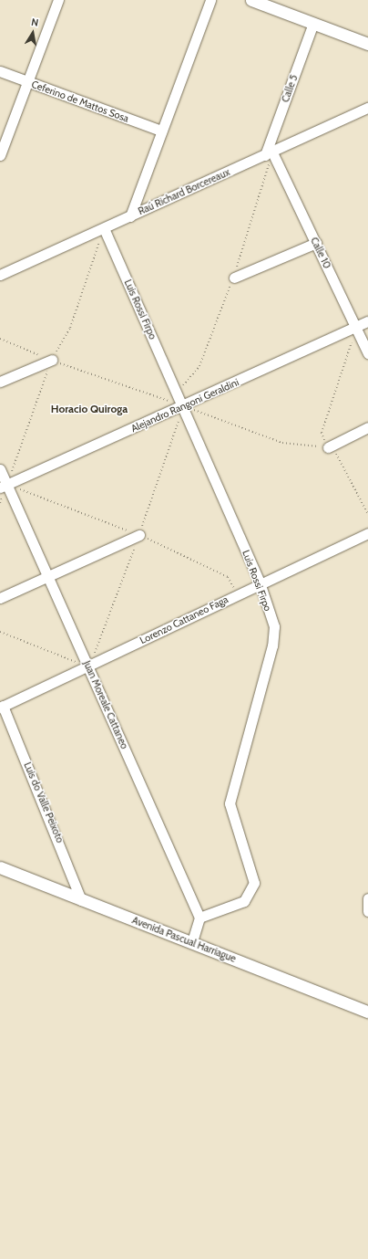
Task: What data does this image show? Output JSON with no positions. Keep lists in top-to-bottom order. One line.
{"streets":{"street":["Calle 5","Ceferino de Mattos Sosa","Raú Richard Borcereaux","Calle 10","Luis Rossi Firpo","Alejandro Rangoni Geraldini","Lorenzo Cattaneo Faga","Juan Moreale Cattaneo","Luis do Valle Peixoto","Avenida Pascual Harriague"]},"crossings":[["Calle 5","Raú Richard Borcereaux"],["Calle 5","Calle 10"],["Raú Richard Borcereaux","Calle 10"],["Raú Richard Borcereaux","Luis Rossi Firpo"],["Calle 10","Alejandro Rangoni Geraldini"],["Luis Rossi Firpo","Alejandro Rangoni Geraldini"],["Luis Rossi Firpo","Lorenzo Cattaneo Faga"],["Luis Rossi Firpo","Juan Moreale Cattaneo"],["Alejandro Rangoni Geraldini","Juan Moreale Cattaneo"],["Lorenzo Cattaneo Faga","Juan Moreale Cattaneo"],["Lorenzo Cattaneo Faga","Luis do Valle Peixoto"],["Luis do Valle Peixoto","Avenida Pascual Harriague"]],"districts":["Horacio Quiroga"],"north":"top"}
